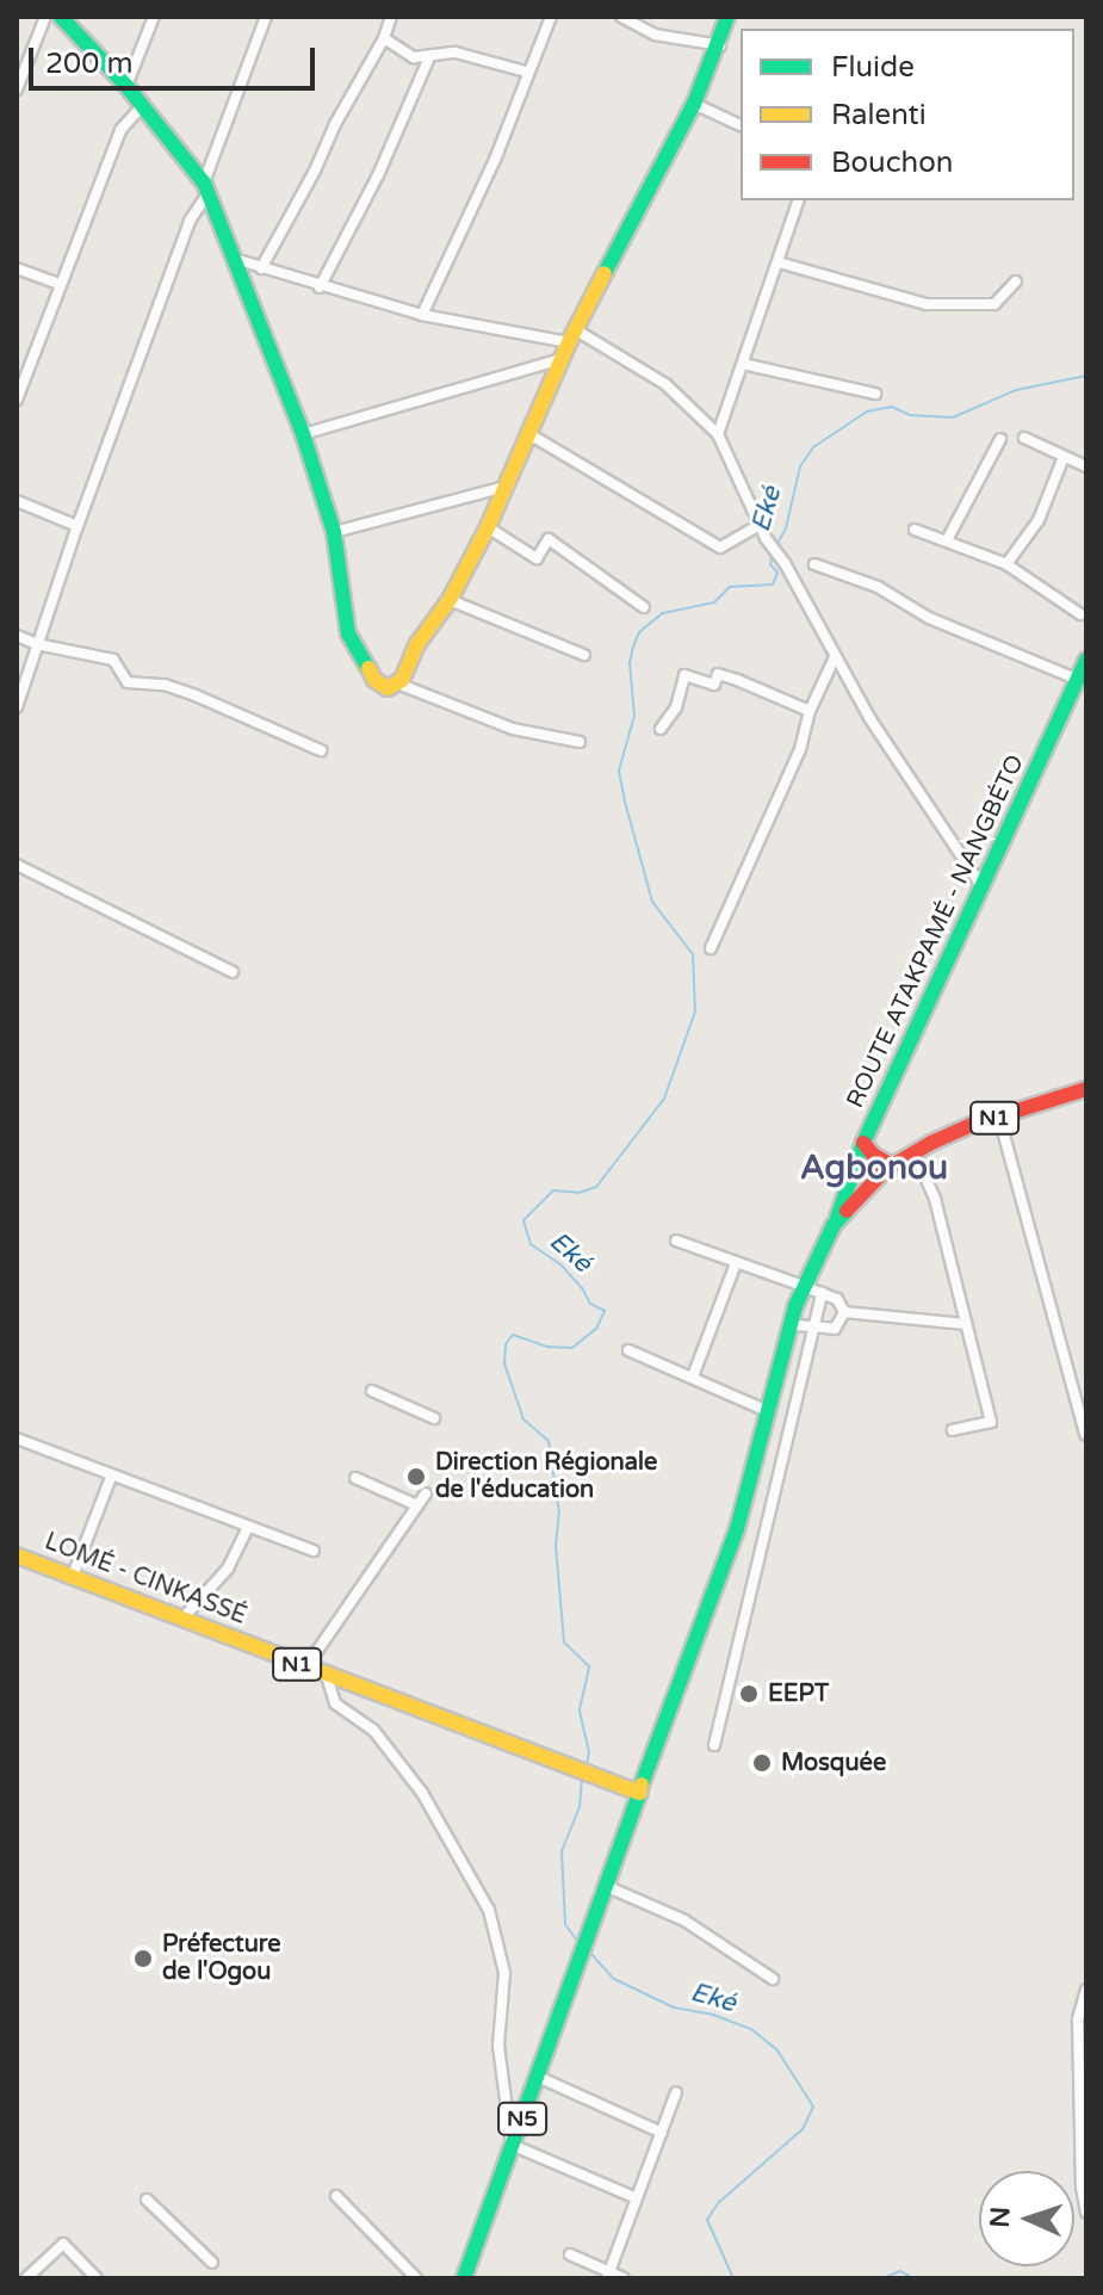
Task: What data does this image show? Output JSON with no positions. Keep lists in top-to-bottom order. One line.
{"streets":{"main road":["ROUTE ATAKPAMÉ - NANGBÉTO","N1","LOMÉ - CINKASSÉ","N5"]},"crossings":[["ROUTE ATAKPAMÉ - NANGBÉTO","N1"],["N1","LOMÉ - CINKASSÉ"],["N1","N5"],["LOMÉ - CINKASSÉ","N5"]],"districts":["Agbonou"],"water":["Eké"],"places":["Direction Régionale de l'éducation","EEPT","Mosquée","Préfecture de l'Ogou"],"legend":["Fluide","Ralenti","Bouchon"],"scale_bar":"200 m","north":"left"}
